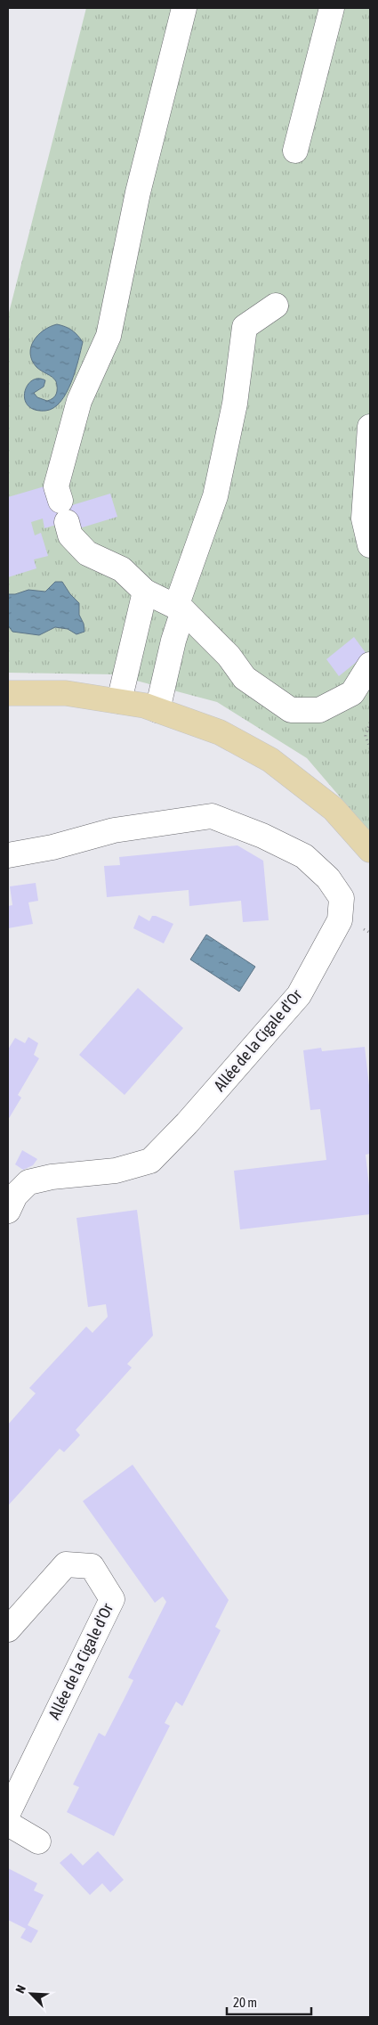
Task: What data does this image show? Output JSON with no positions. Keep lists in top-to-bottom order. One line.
{"streets":{"street":["Allée de la Cigale d'Or"]},"scale_bar":"20 m","north":"top left"}
